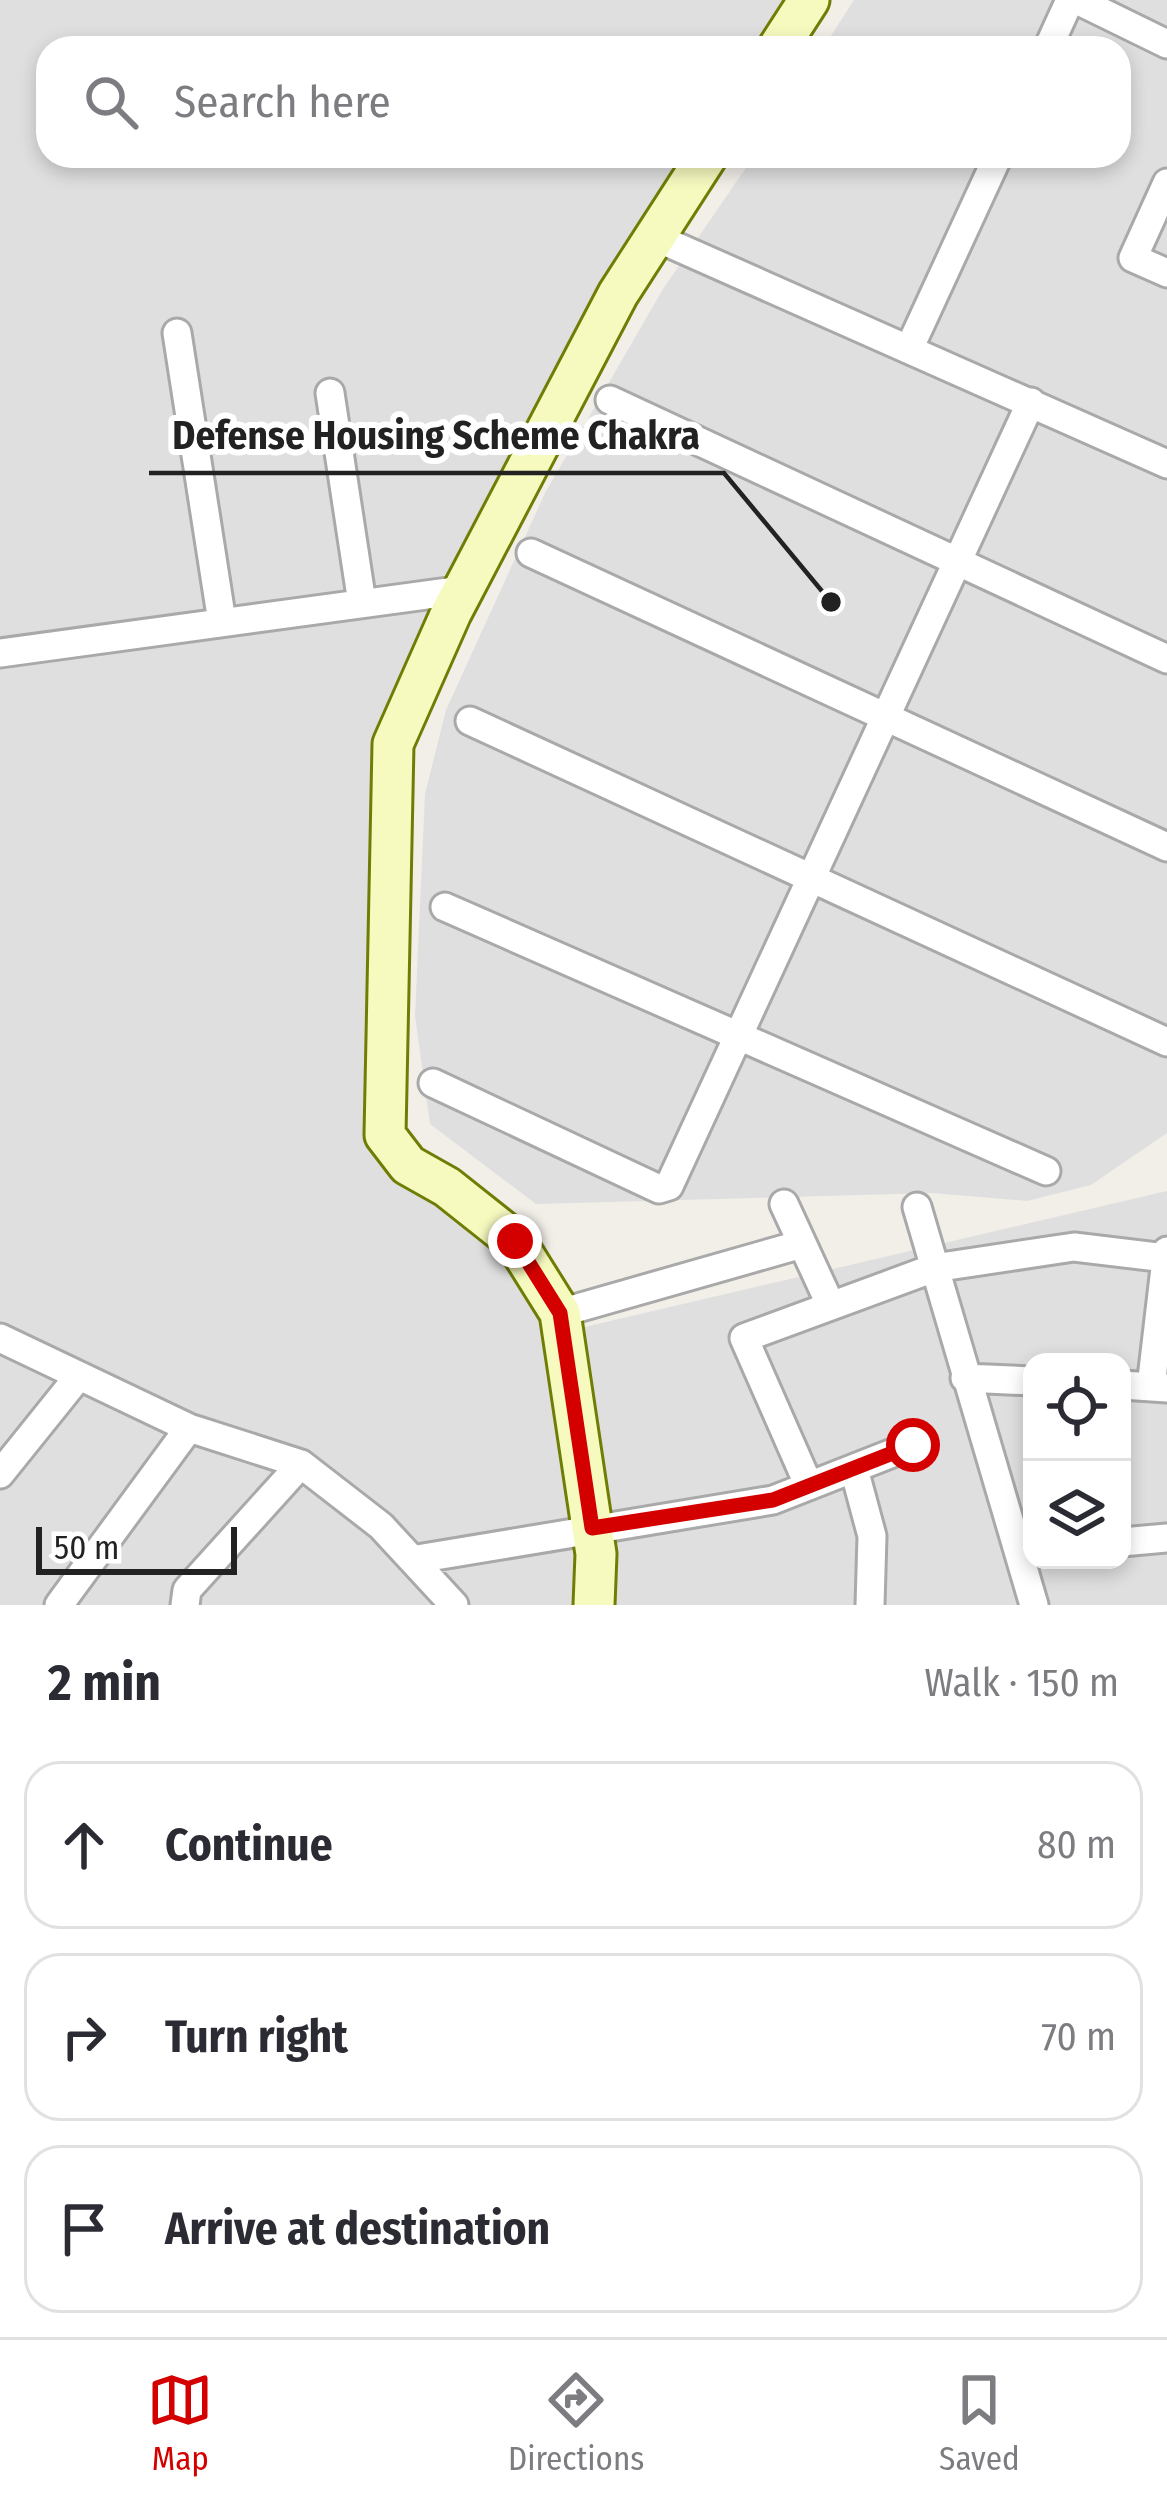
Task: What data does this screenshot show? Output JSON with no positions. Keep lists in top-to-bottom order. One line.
{"places":["Defense Housing Scheme Chakra"],"scale_bar":"50 m","page":{"search":"Search here","scale":"50 m","heading":["2 min","Walk · 150 m"],"list":[["Continue","80 m"],["Turn right","70 m"],"Arrive at destination"],"nav":["Map","Directions","Saved"]}}
